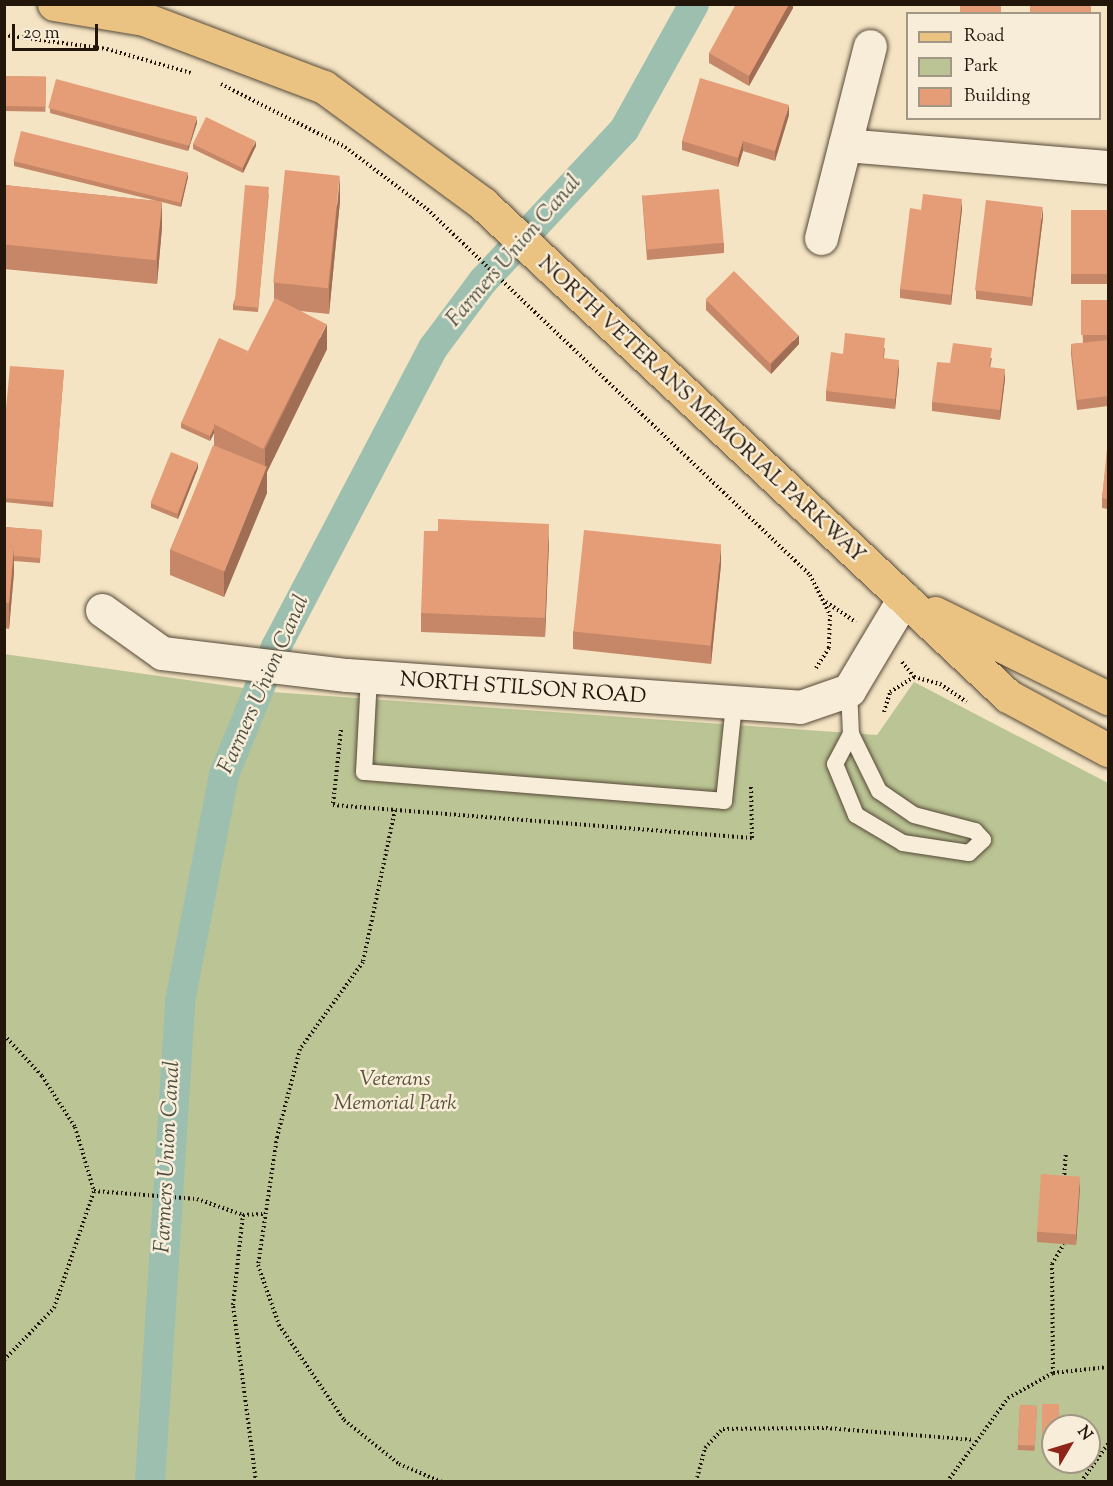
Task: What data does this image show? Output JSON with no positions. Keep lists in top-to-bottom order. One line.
{"streets":{"main road":["NORTH VETERANS MEMORIAL PARKWAY"],"street":["NORTH STILSON ROAD"]},"water":["Farmers Union Canal"],"parks":["Veterans Memorial Park"],"legend":["Road","Park","Building"],"scale_bar":"20 m","north":"top right"}
